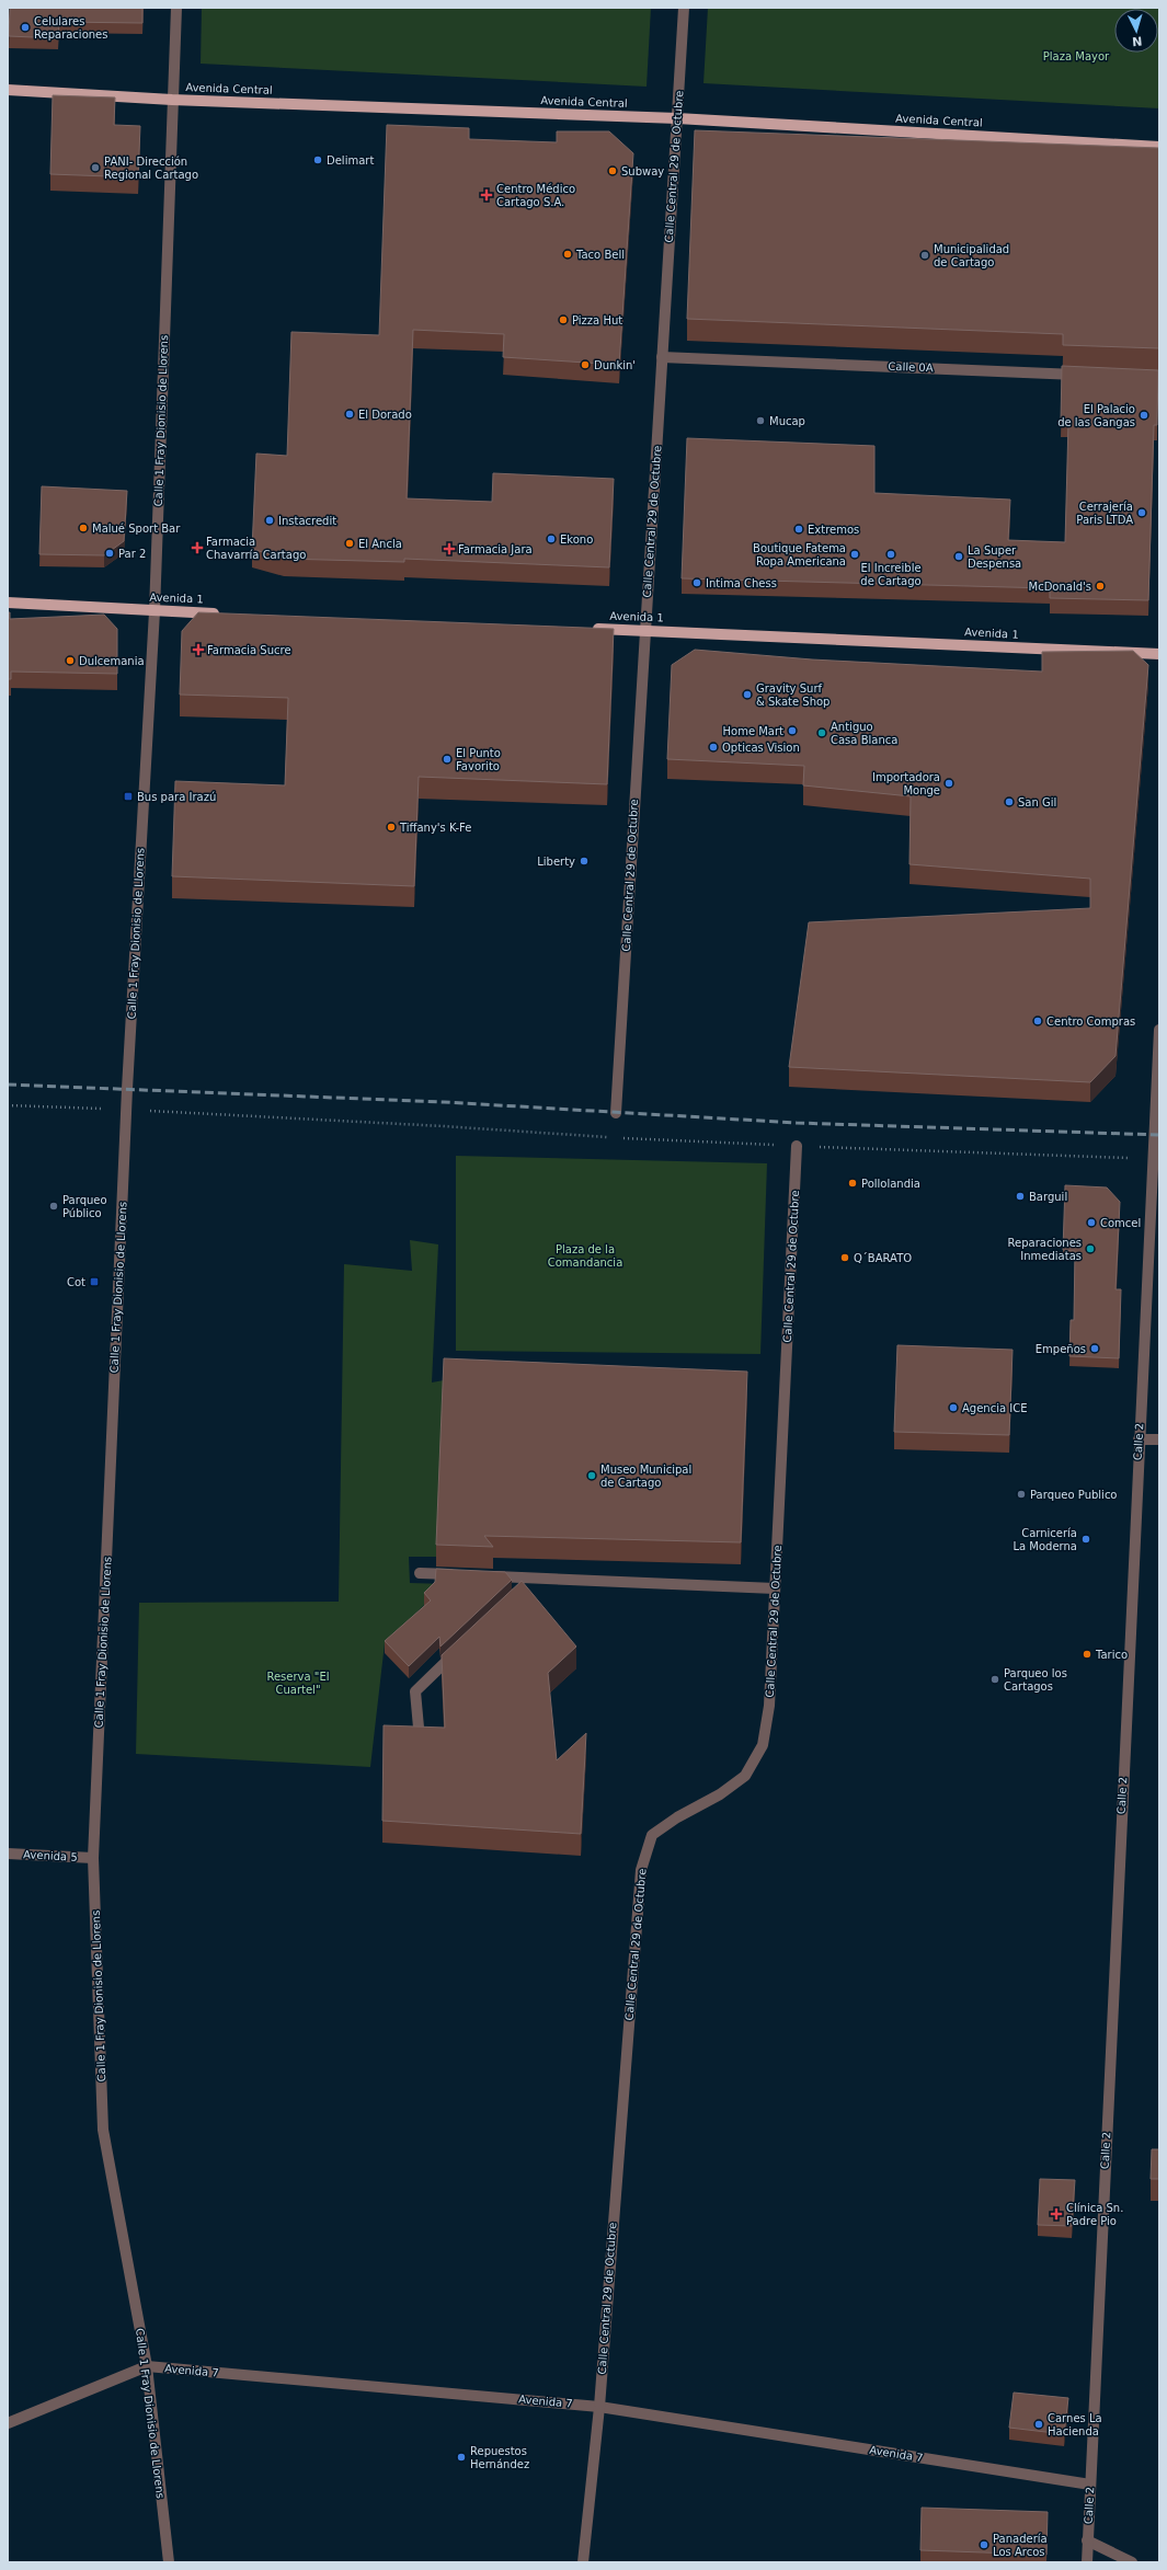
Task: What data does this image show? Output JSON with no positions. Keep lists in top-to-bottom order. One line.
{"streets":{"main road":["Avenida Central","Avenida 1"],"street":["Calle Central 29 de Octubre","Calle 0A","Calle 1 Fray Dionisio de Llorens","Calle 2","Avenida 5","Avenida 7"]},"crossings":[["Avenida Central","Calle Central 29 de Octubre"],["Avenida Central","Calle 1 Fray Dionisio de Llorens"],["Calle Central 29 de Octubre","Calle 0A"],["Calle Central 29 de Octubre","Avenida 1"],["Calle Central 29 de Octubre","Avenida 7"],["Calle 1 Fray Dionisio de Llorens","Avenida 1"],["Calle 1 Fray Dionisio de Llorens","Avenida 5"],["Calle 1 Fray Dionisio de Llorens","Avenida 7"],["Calle 2","Avenida 7"]],"parks":["Plaza Mayor","Plaza de la Comandancia","Reserva \"El Cuartel\""],"places":{"other":["Celulares Reparaciones","Delimart","PANI- Dirección Regional Cartago","Subway","Taco Bell","Municipalidad de Cartago","Pizza Hut","Dunkin'","El Dorado","El Palacio de las Gangas","Mucap","Cerrajería Paris LTDA","Instacredit","Malué Sport Bar","Extremos","Ekono","El Ancla","Par 2","Boutique Fatema Ropa Americana","El Increible de Cartago","La Super Despensa","Intima Chess","McDonald's","Dulcemania","Gravity Surf & Skate Shop","Home Mart","Antiguo Casa Blanca","Opticas Vision","El Punto Favorito","Importadora Monge","San Gil","Tiffany's K-Fe","Liberty","Centro Compras","Pollolandia","Barguil","Parqueo Público","Comcel","Reparaciones Inmediatas","Q´BARATO","Empeños","Agencia ICE","Museo Municipal de Cartago","Parqueo Publico","Carnicería La Moderna","Tarico","Parqueo los Cartagos","Carnes La Hacienda","Repuestos Hernández","Panadería Los Arcos"],"health":["Centro Médico Cartago S.A.","Farmacia Chavarría Cartago","Farmacia Jara","Farmacia Sucre","Clínica Sn. Padre Pio"],"transit":["Bus para Irazú","Cot"]},"north":"bottom"}
